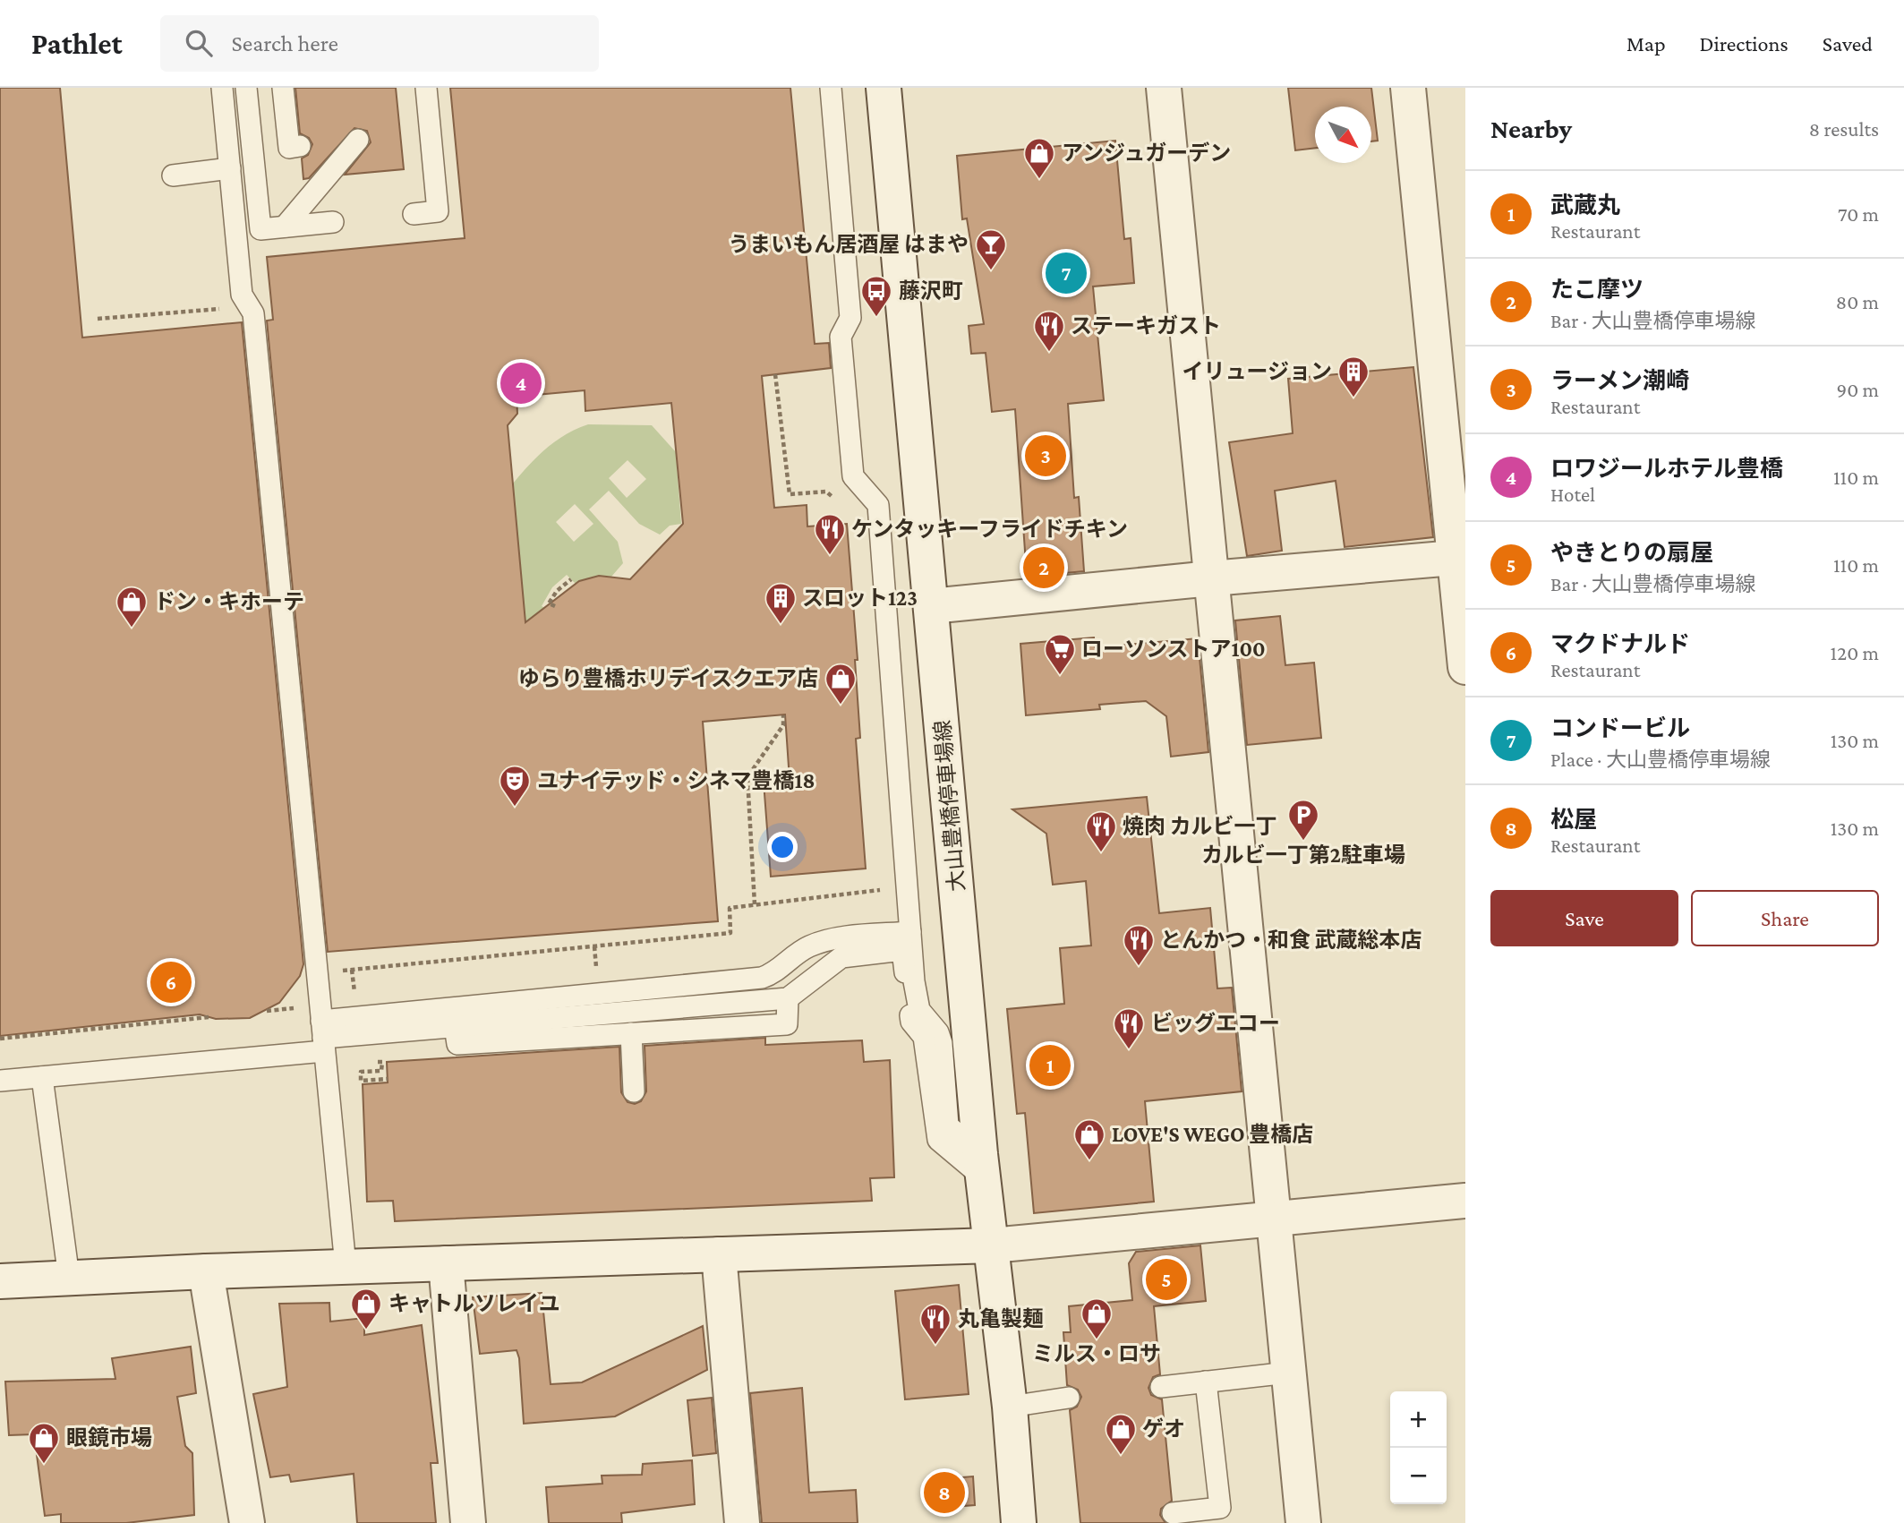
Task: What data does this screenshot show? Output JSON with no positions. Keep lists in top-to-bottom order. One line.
{"streets":{"street":["大山豊橋停車場線"]},"places":{"shop":["アンジュガーデン","ドン・キホーテ","ゆらり豊橋ホリデイスクエア店","LOVE'S WEGO 豊橋店","キャトルソレイユ","ミルス・ロサ","ゲオ","眼鏡市場"],"bar":["うまいもん居酒屋 はまや"],"bus stop":["藤沢町"],"restaurant":["ステーキガスト","ケンタッキーフライドチキン","焼肉 カルビ一丁","とんかつ・和食 武蔵総本店","ビッグエコー","丸亀製麺"],"building":["イリュージョン","スロット123"],"supermarket":["ローソンストア100"],"theatre":["ユナイテッド・シネマ豊橋18"],"parking":["カルビ一丁第2駐車場"]},"north":"bottom right","page":{"header":"Pathlet","search":"Search here","nav":["Map","Directions","Saved"],"heading":["Nearby","8 results"],"list":[{"mark":"1","name":"武蔵丸","note":"Restaurant","value":"70 m"},{"mark":"2","name":"たこ摩ツ","note":"Bar · 大山豊橋停車場線","value":"80 m"},{"mark":"3","name":"ラーメン潮崎","note":"Restaurant","value":"90 m"},{"mark":"4","name":"ロワジールホテル豊橋","note":"Hotel","value":"110 m"},{"mark":"5","name":"やきとりの扇屋","note":"Bar · 大山豊橋停車場線","value":"110 m"},{"mark":"6","name":"マクドナルド","note":"Restaurant","value":"120 m"},{"mark":"7","name":"コンドービル","note":"Place · 大山豊橋停車場線","value":"130 m"},{"mark":"8","name":"松屋","note":"Restaurant","value":"130 m"}],"pins":["7","4","3","2","6","1","5","8"],"buttons":["Save","Share"],"map_buttons":["+","−"]}}
